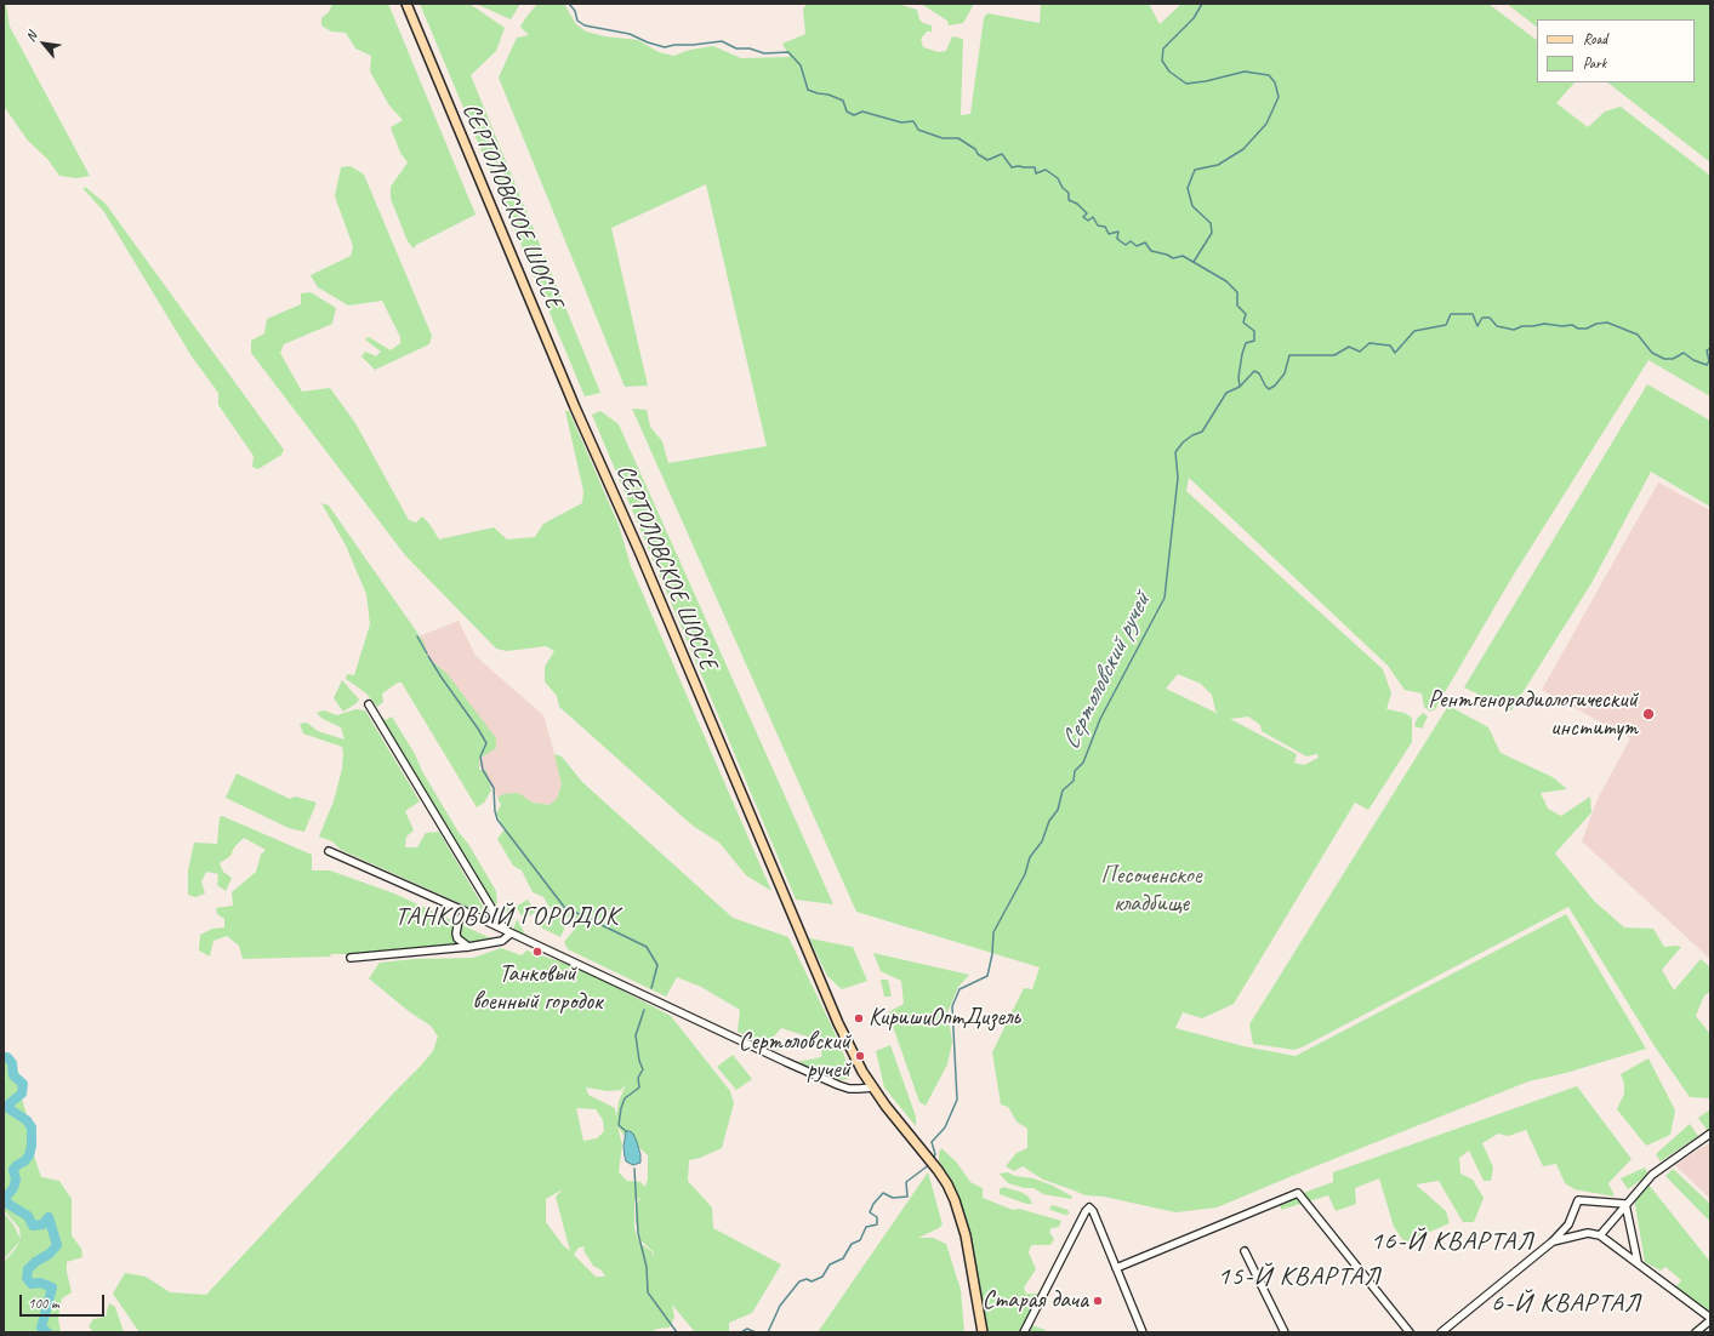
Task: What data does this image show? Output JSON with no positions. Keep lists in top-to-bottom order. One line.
{"streets":{"main road":["СЕРТОЛОВСКОЕ ШОССЕ"]},"districts":["ТАНКОВЫЙ ГОРОДОК","16-Й КВАРТАЛ","15-Й КВАРТАЛ","6-Й КВАРТАЛ"],"water":["Сертоловский ручей"],"parks":["Песоченское кладбище"],"places":["Рентгенорадиологический институт","Танковый военный городок","КиришиОптДизель","Сертоловский ручей","Старая дача"],"legend":["Road","Park"],"scale_bar":"100 m","north":"top left"}
